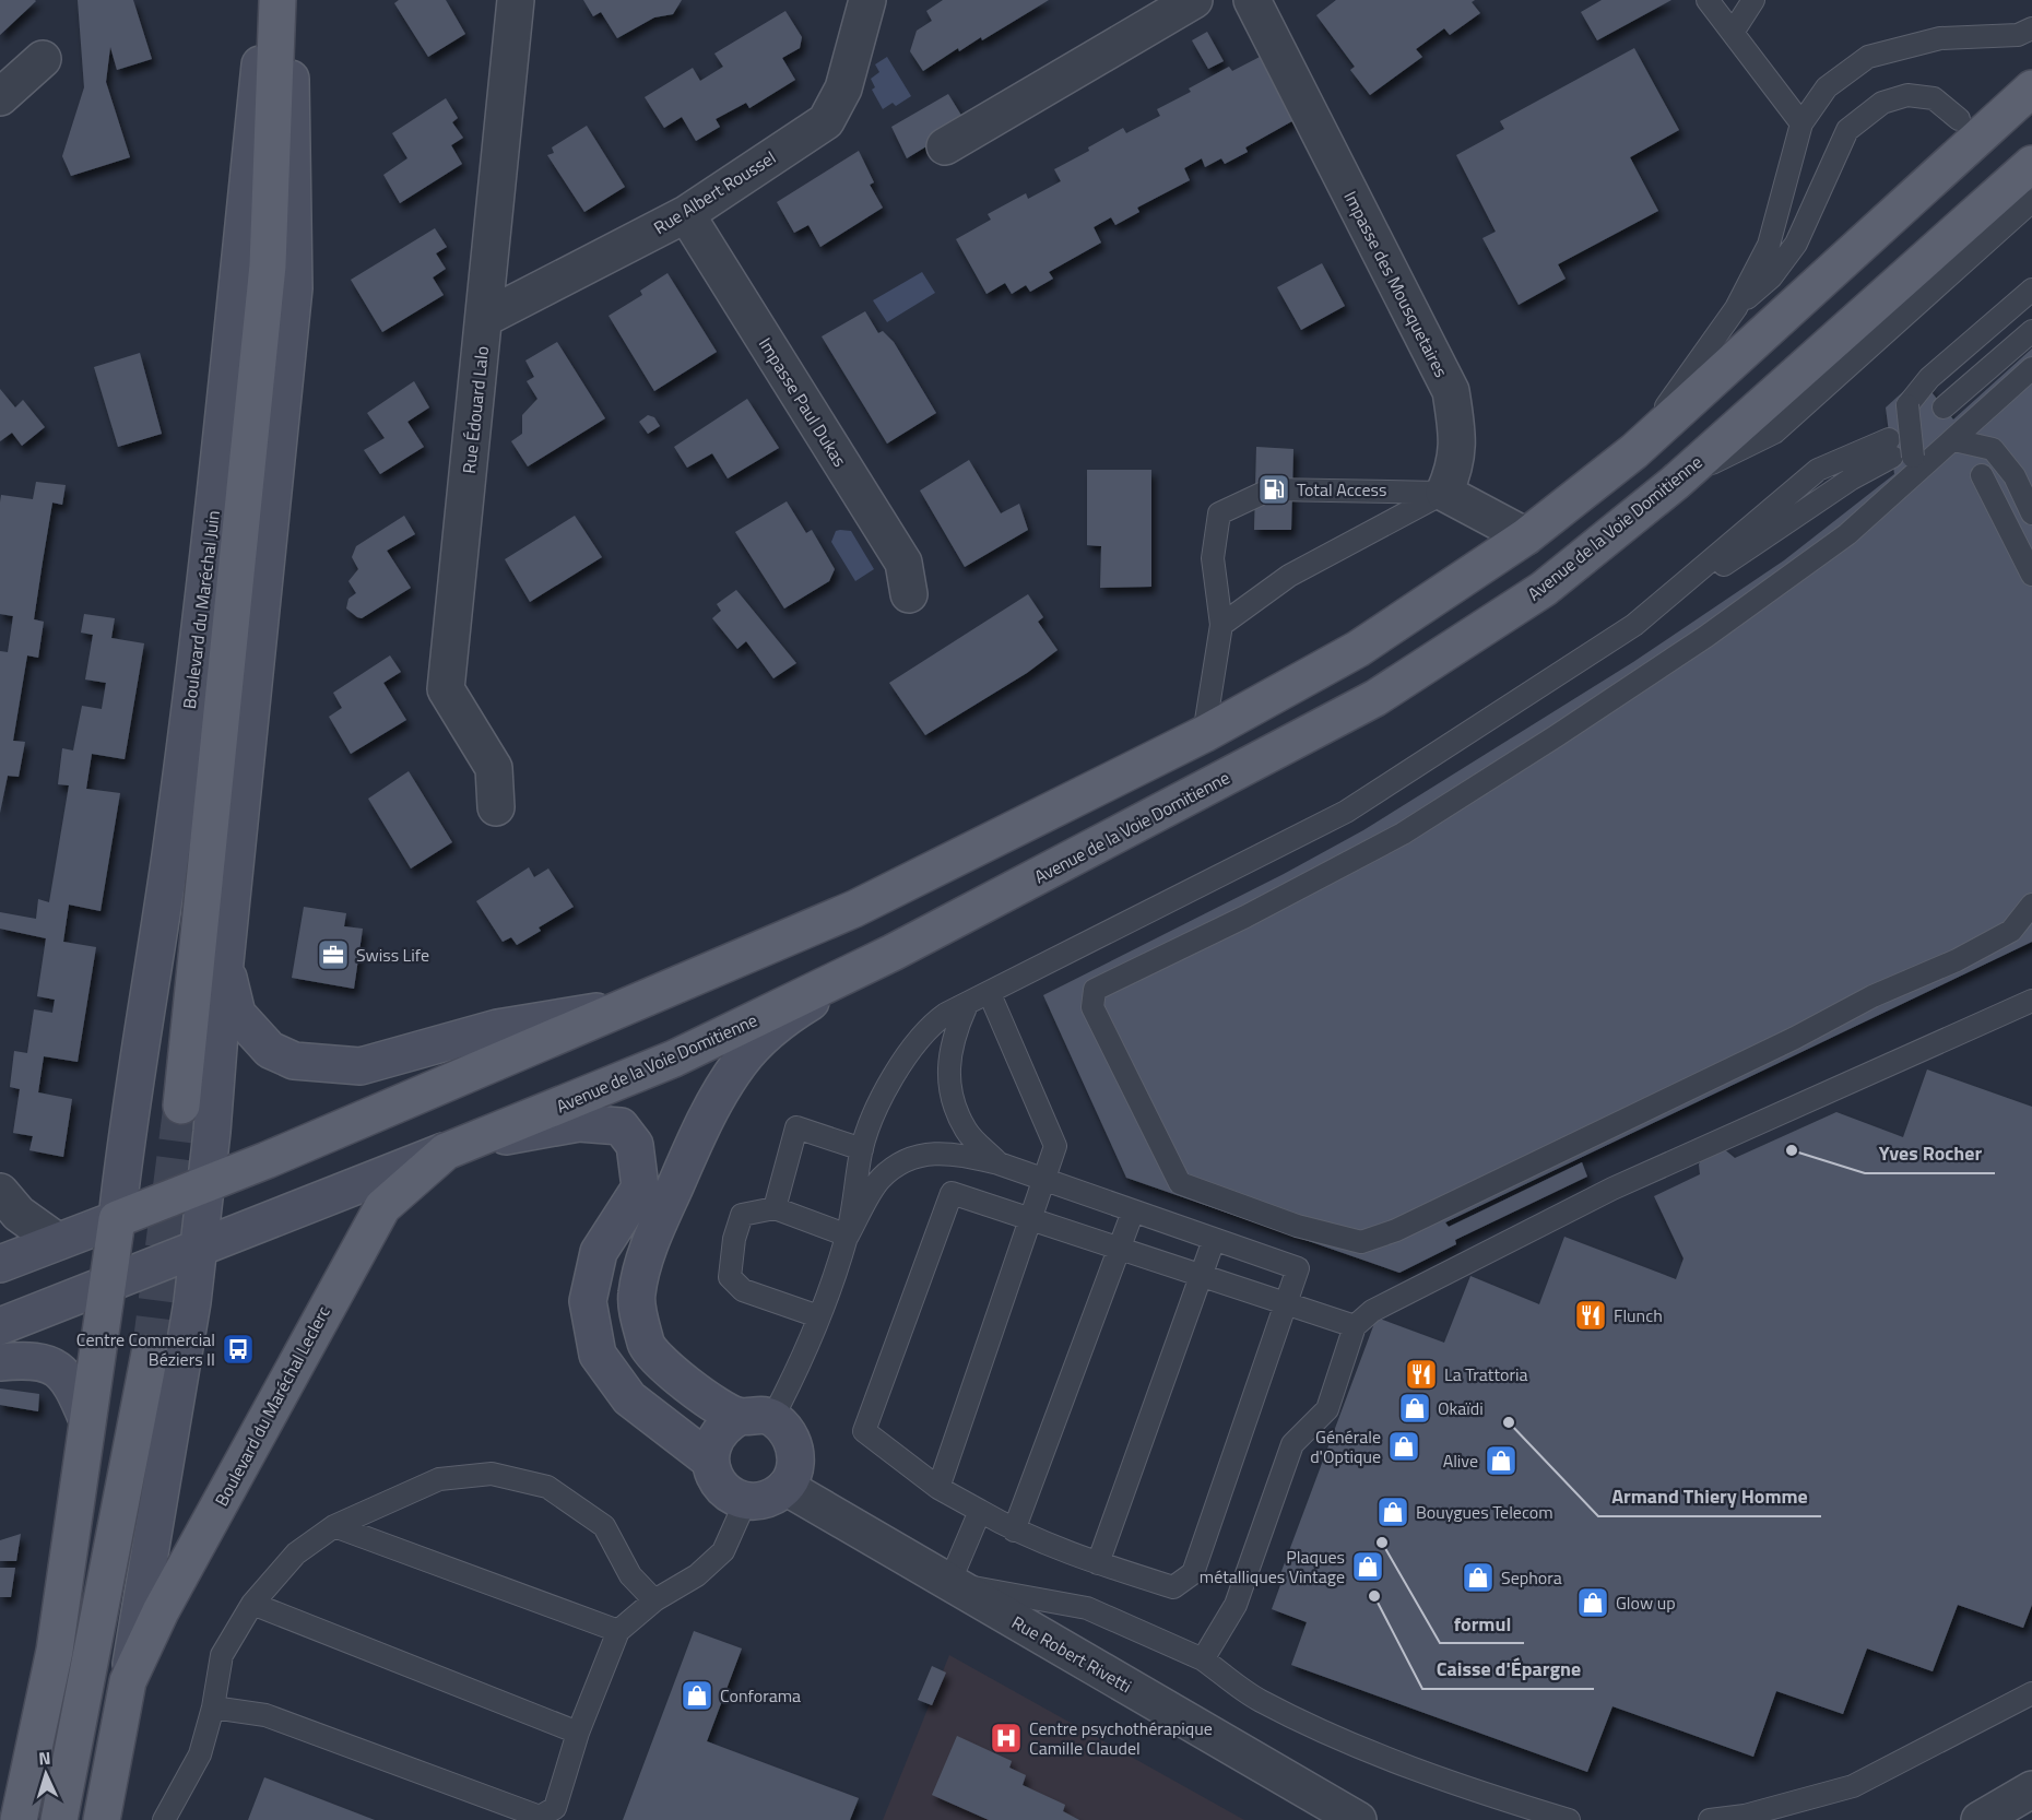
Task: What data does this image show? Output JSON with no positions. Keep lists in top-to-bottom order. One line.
{"streets":{"main road":["Avenue de la Voie Domitienne","Boulevard du Maréchal Juin","Boulevard du Maréchal Leclerc"],"street":["Rue Albert Roussel","Impasse des Mousquetaires","Impasse Paul Dukas","Rue Édouard Lalo","Rue Robert Rivetti"]},"crossings":[["Rue Albert Roussel","Impasse Paul Dukas"],["Rue Albert Roussel","Rue Édouard Lalo"],["Avenue de la Voie Domitienne","Boulevard du Maréchal Leclerc"]],"places":{"fuel station":["Total Access"],"office":["Swiss Life"],"other":["Yves Rocher","Armand Thiery Homme","formul","Caisse d'Épargne"],"restaurant":["Flunch","La Trattoria"],"bus stop":["Centre Commercial Béziers II"],"shop":["Okaïdi","Générale d'Optique","Alive","Bouygues Telecom","Plaques métalliques Vintage","Sephora","Glow up","Conforama"],"hospital":["Centre psychothérapique Camille Claudel"]},"north":"top"}
